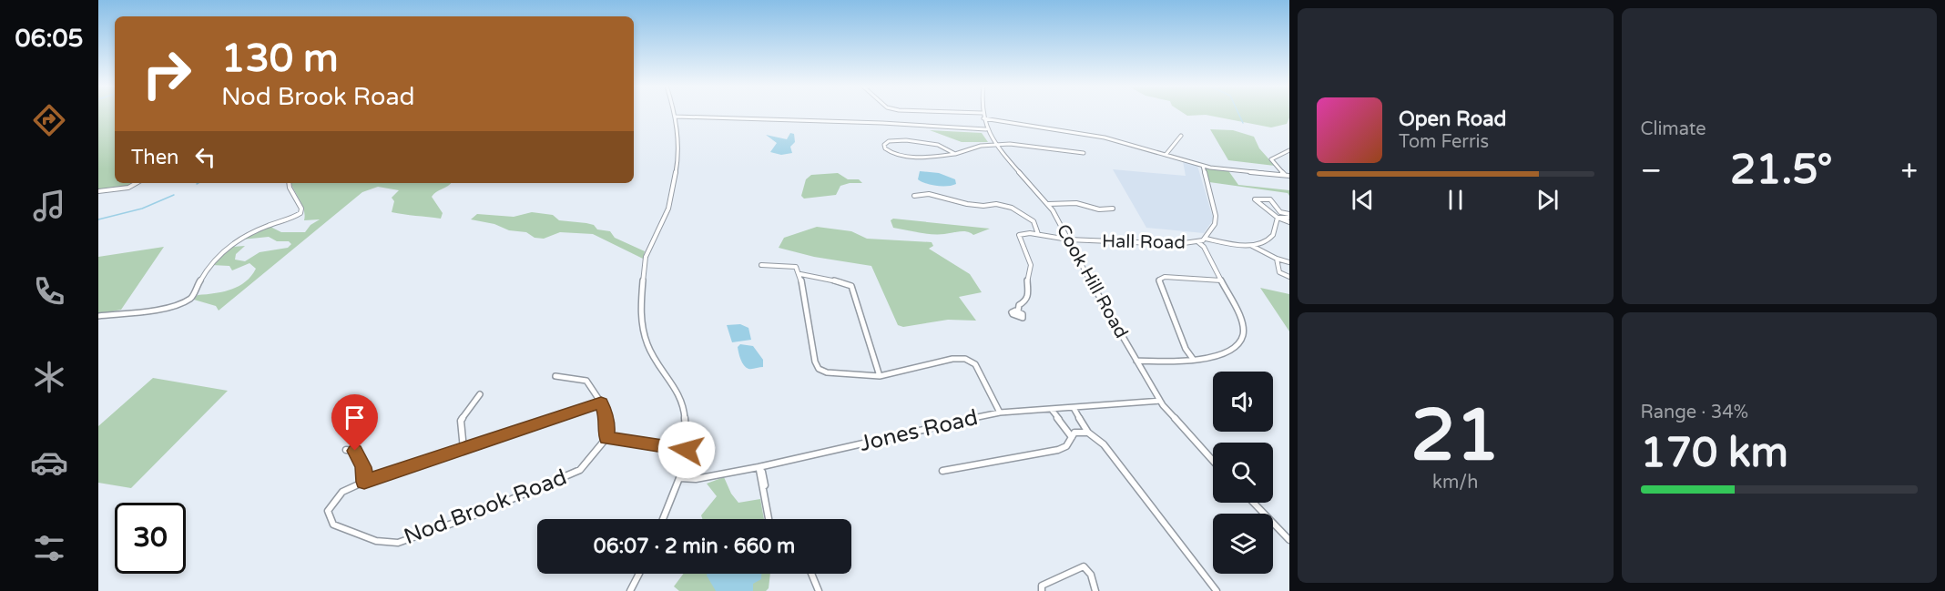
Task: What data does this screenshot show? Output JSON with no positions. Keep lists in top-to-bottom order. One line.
{"streets":{"street":["Hall Road","Cook Hill Road","Jones Road","Nod Brook Road"]},"crossings":[["Hall Road","Cook Hill Road"],["Cook Hill Road","Jones Road"]],"page":{"tabs":"06:05","tile":["Climate",["21","km/h"],["Range · 34%","170 km"]],"turn":["130 m","Nod Brook Road"],"song":["Open Road","Tom Ferris"],"then":"Then","heat":["−","21.5°","+"],"limit":"30","trip":"06:07 · 2 min · 660 m"}}
